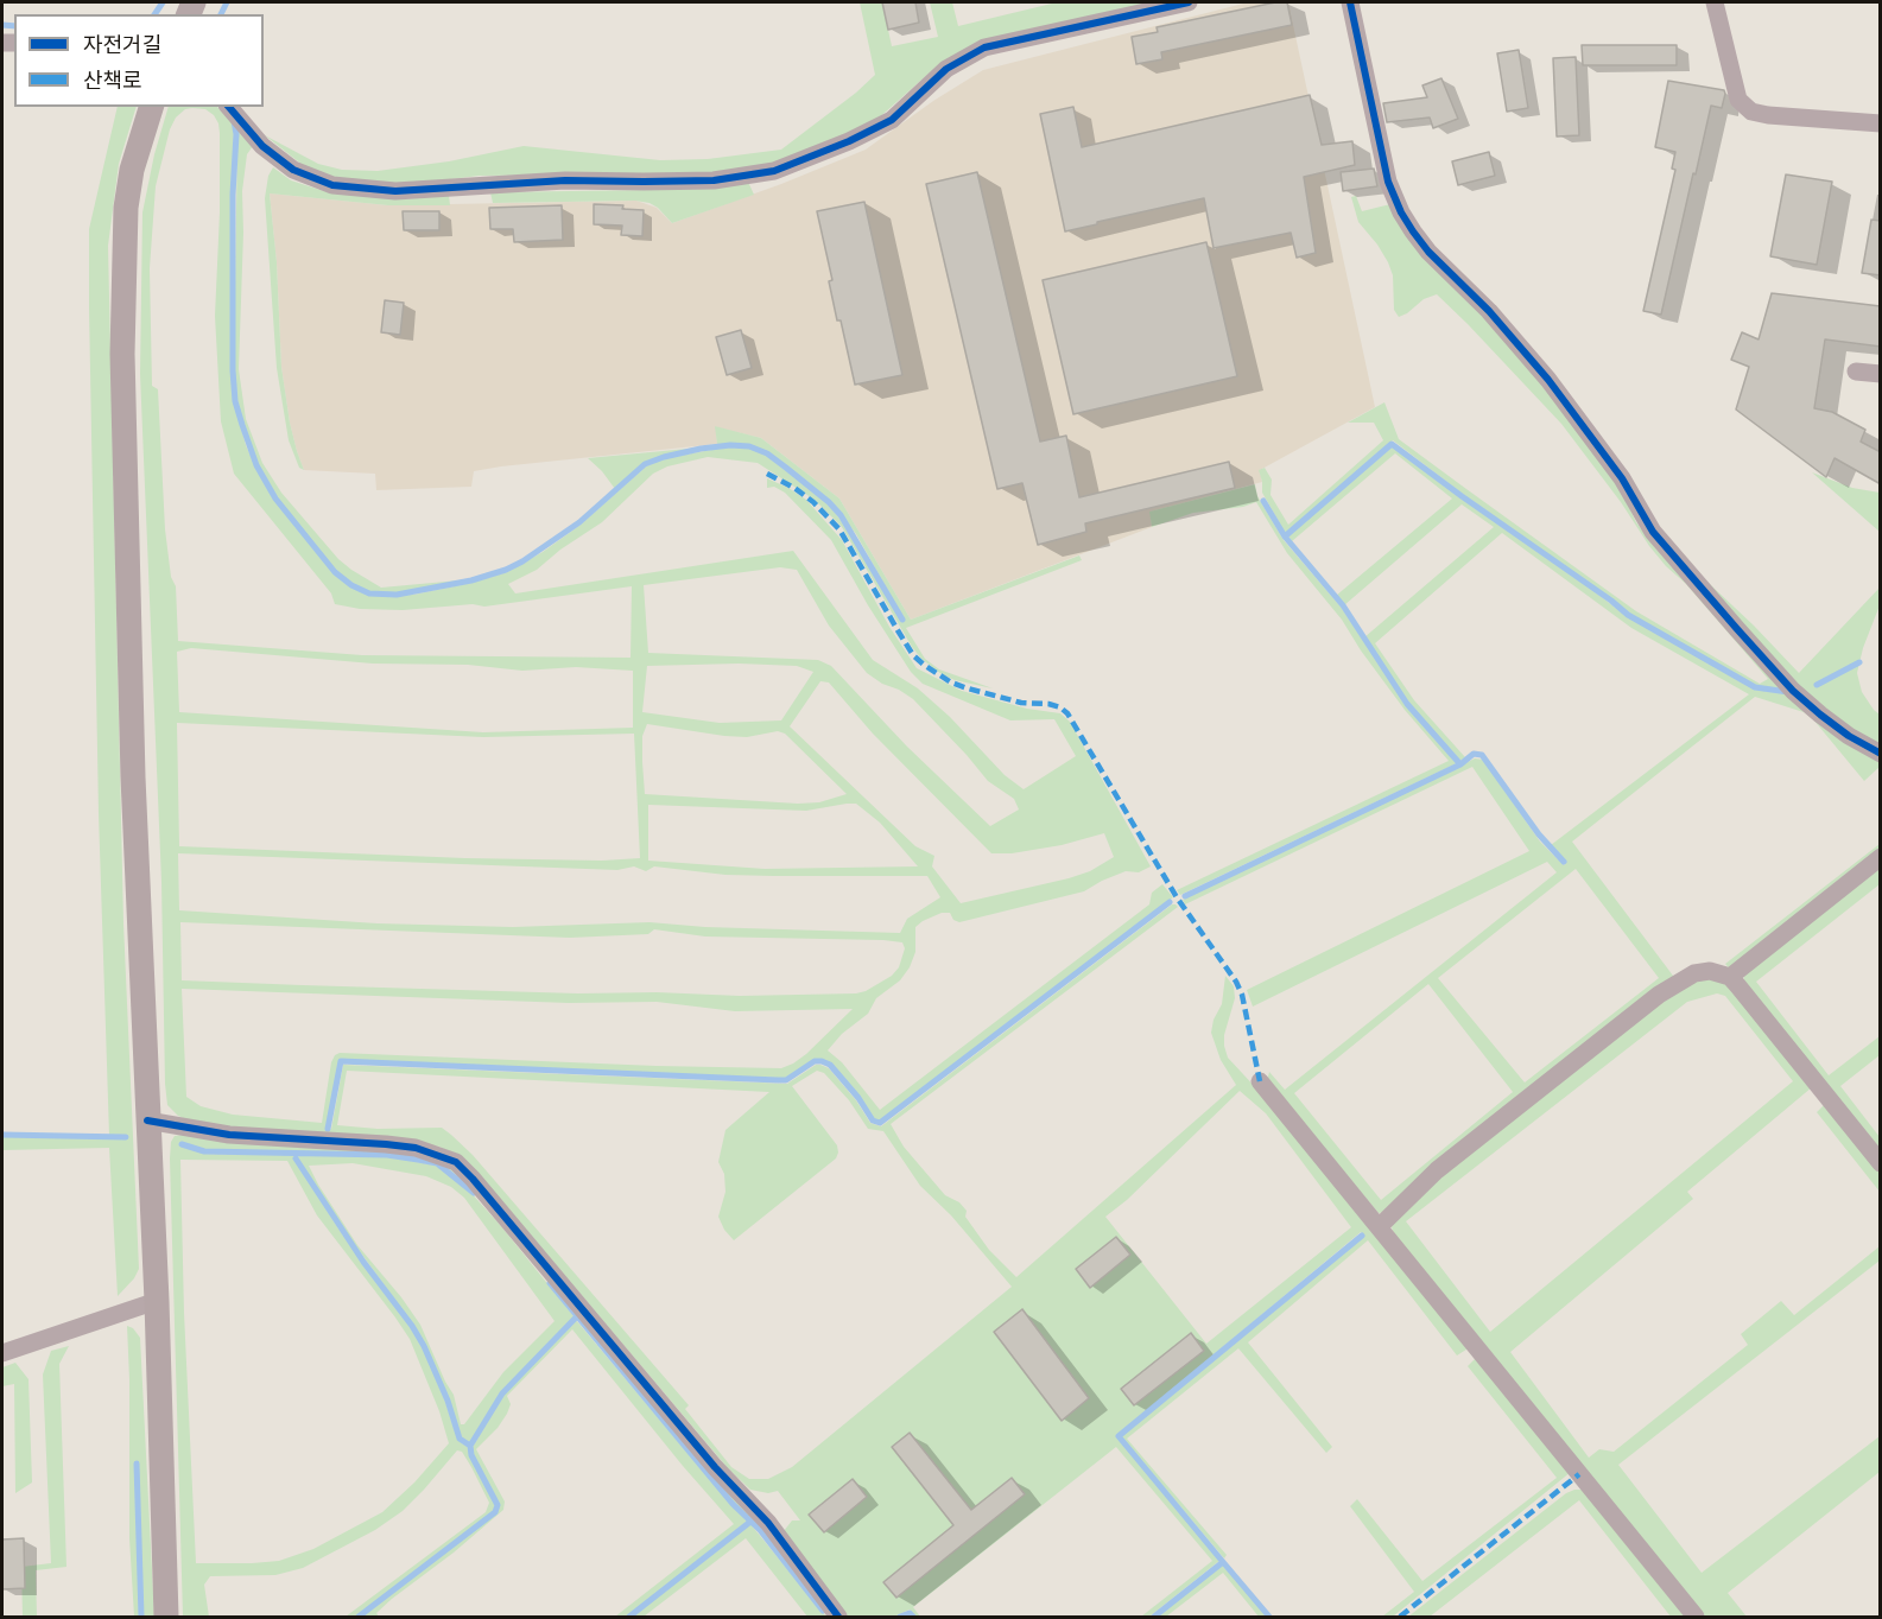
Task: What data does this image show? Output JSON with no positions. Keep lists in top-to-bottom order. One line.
{"legend":["자전거길","산책로"]}
